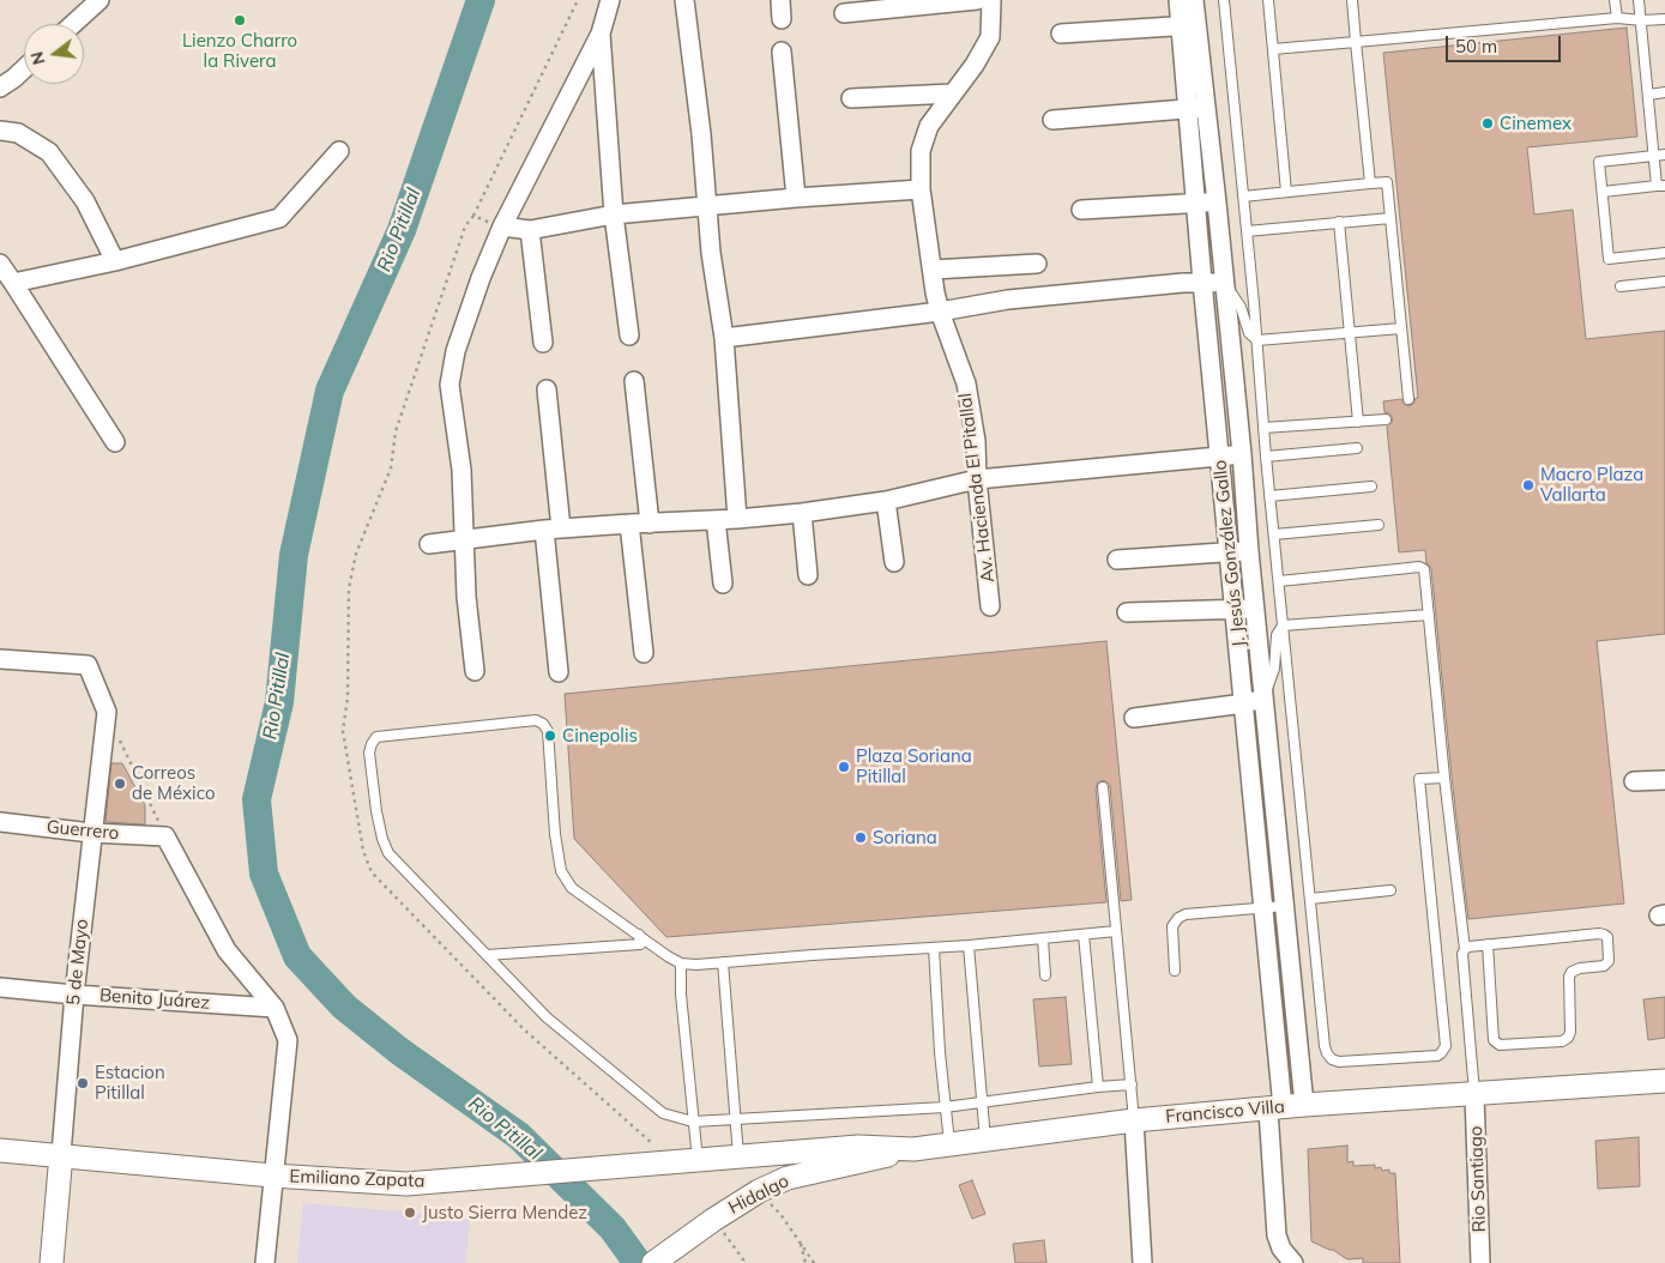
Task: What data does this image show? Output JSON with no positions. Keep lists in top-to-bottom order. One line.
{"streets":{"street":["Av. Hacienda El Pitallal","J. Jesús González Gallo","Guerrero","5 de Mayo","Benito Juárez","Francisco Villa","Emiliano Zapata","Rio Santiago","Hidalgo"]},"crossings":[["J. Jesús González Gallo","Francisco Villa"],["Guerrero","5 de Mayo"],["5 de Mayo","Benito Juárez"],["5 de Mayo","Emiliano Zapata"],["Francisco Villa","Emiliano Zapata"],["Francisco Villa","Rio Santiago"],["Francisco Villa","Hidalgo"]],"water":["Rio Pitillal"],"places":["Lienzo Charro la Rivera","Cinemex","Macro Plaza Vallarta","Cinepolis","Plaza Soriana Pitillal","Correos de México","Soriana","Estacion Pitillal","Justo Sierra Mendez"],"scale_bar":"50 m","north":"left"}
